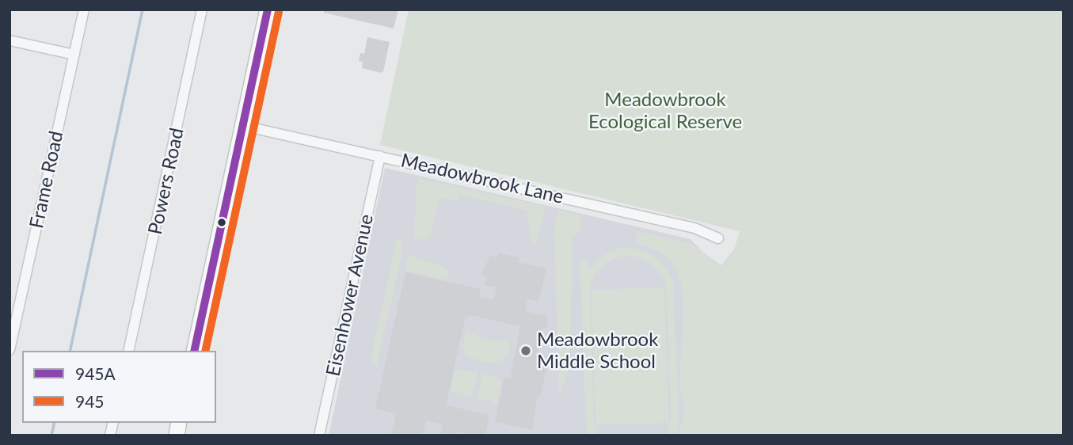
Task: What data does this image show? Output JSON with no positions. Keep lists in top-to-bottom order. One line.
{"streets":{"street":["Meadowbrook Lane","Frame Road","Powers Road","Eisenhower Avenue"]},"crossings":[["Meadowbrook Lane","Eisenhower Avenue"]],"parks":["Meadowbrook Ecological Reserve"],"places":["Meadowbrook Middle School"],"lines":["transit line 945A","transit line 945"],"legend":["945A","945"]}
